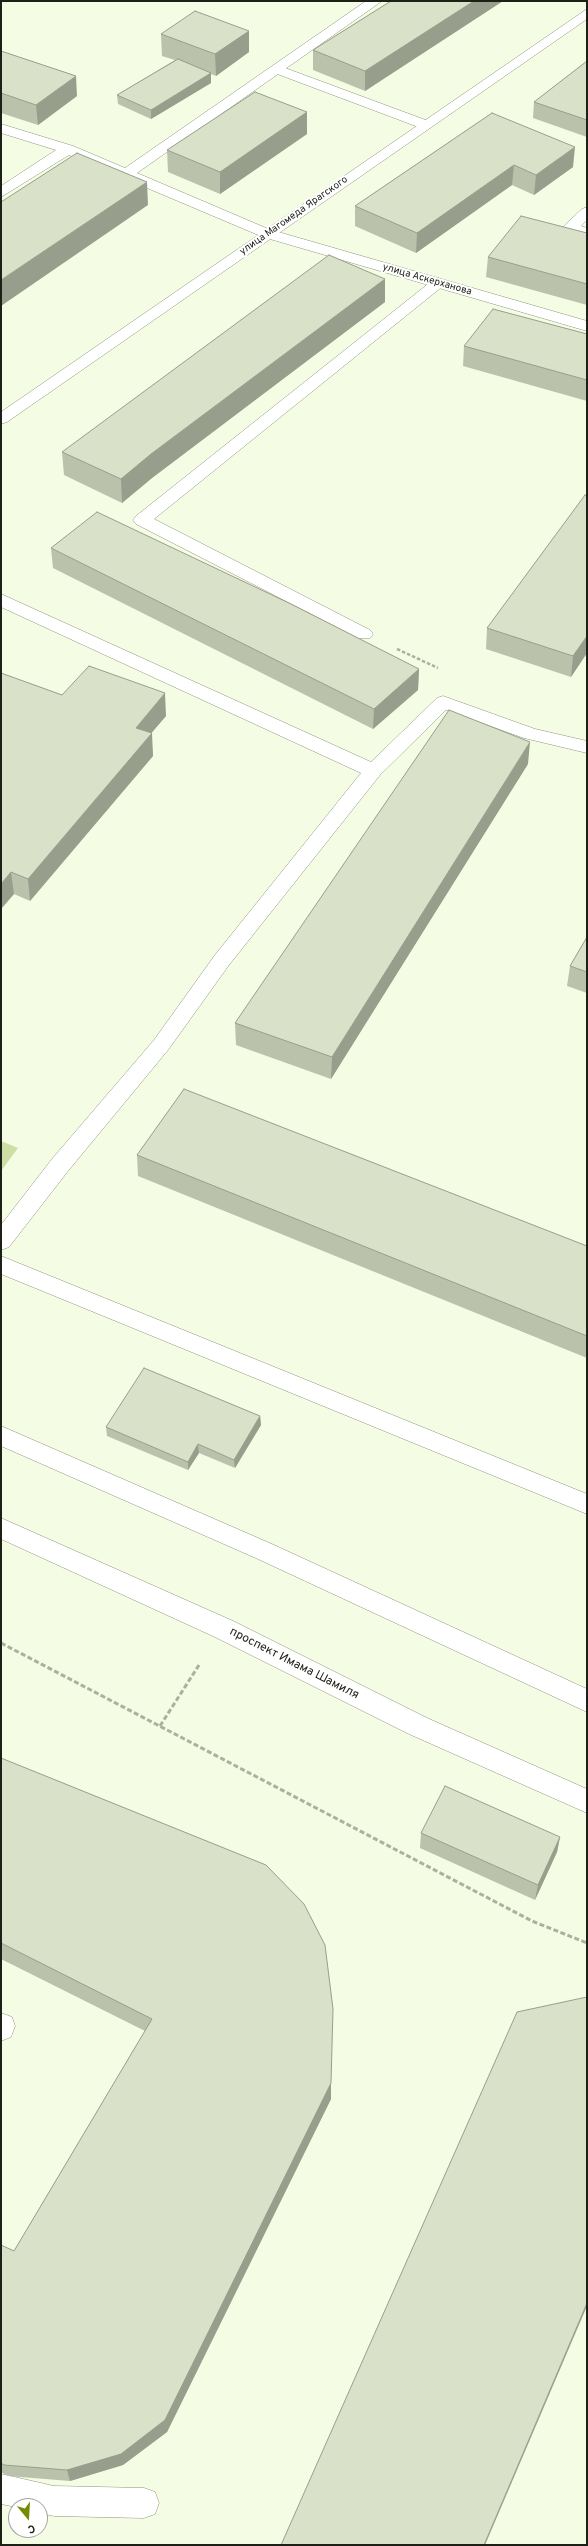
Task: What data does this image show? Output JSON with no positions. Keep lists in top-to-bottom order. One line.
{"streets":{"main road":["улица Магомеда Ярагского","улица Аскерханова","проспект Имама Шамиля"]},"crossings":[["улица Магомеда Ярагского","улица Аскерханова"]],"north":"bottom"}
